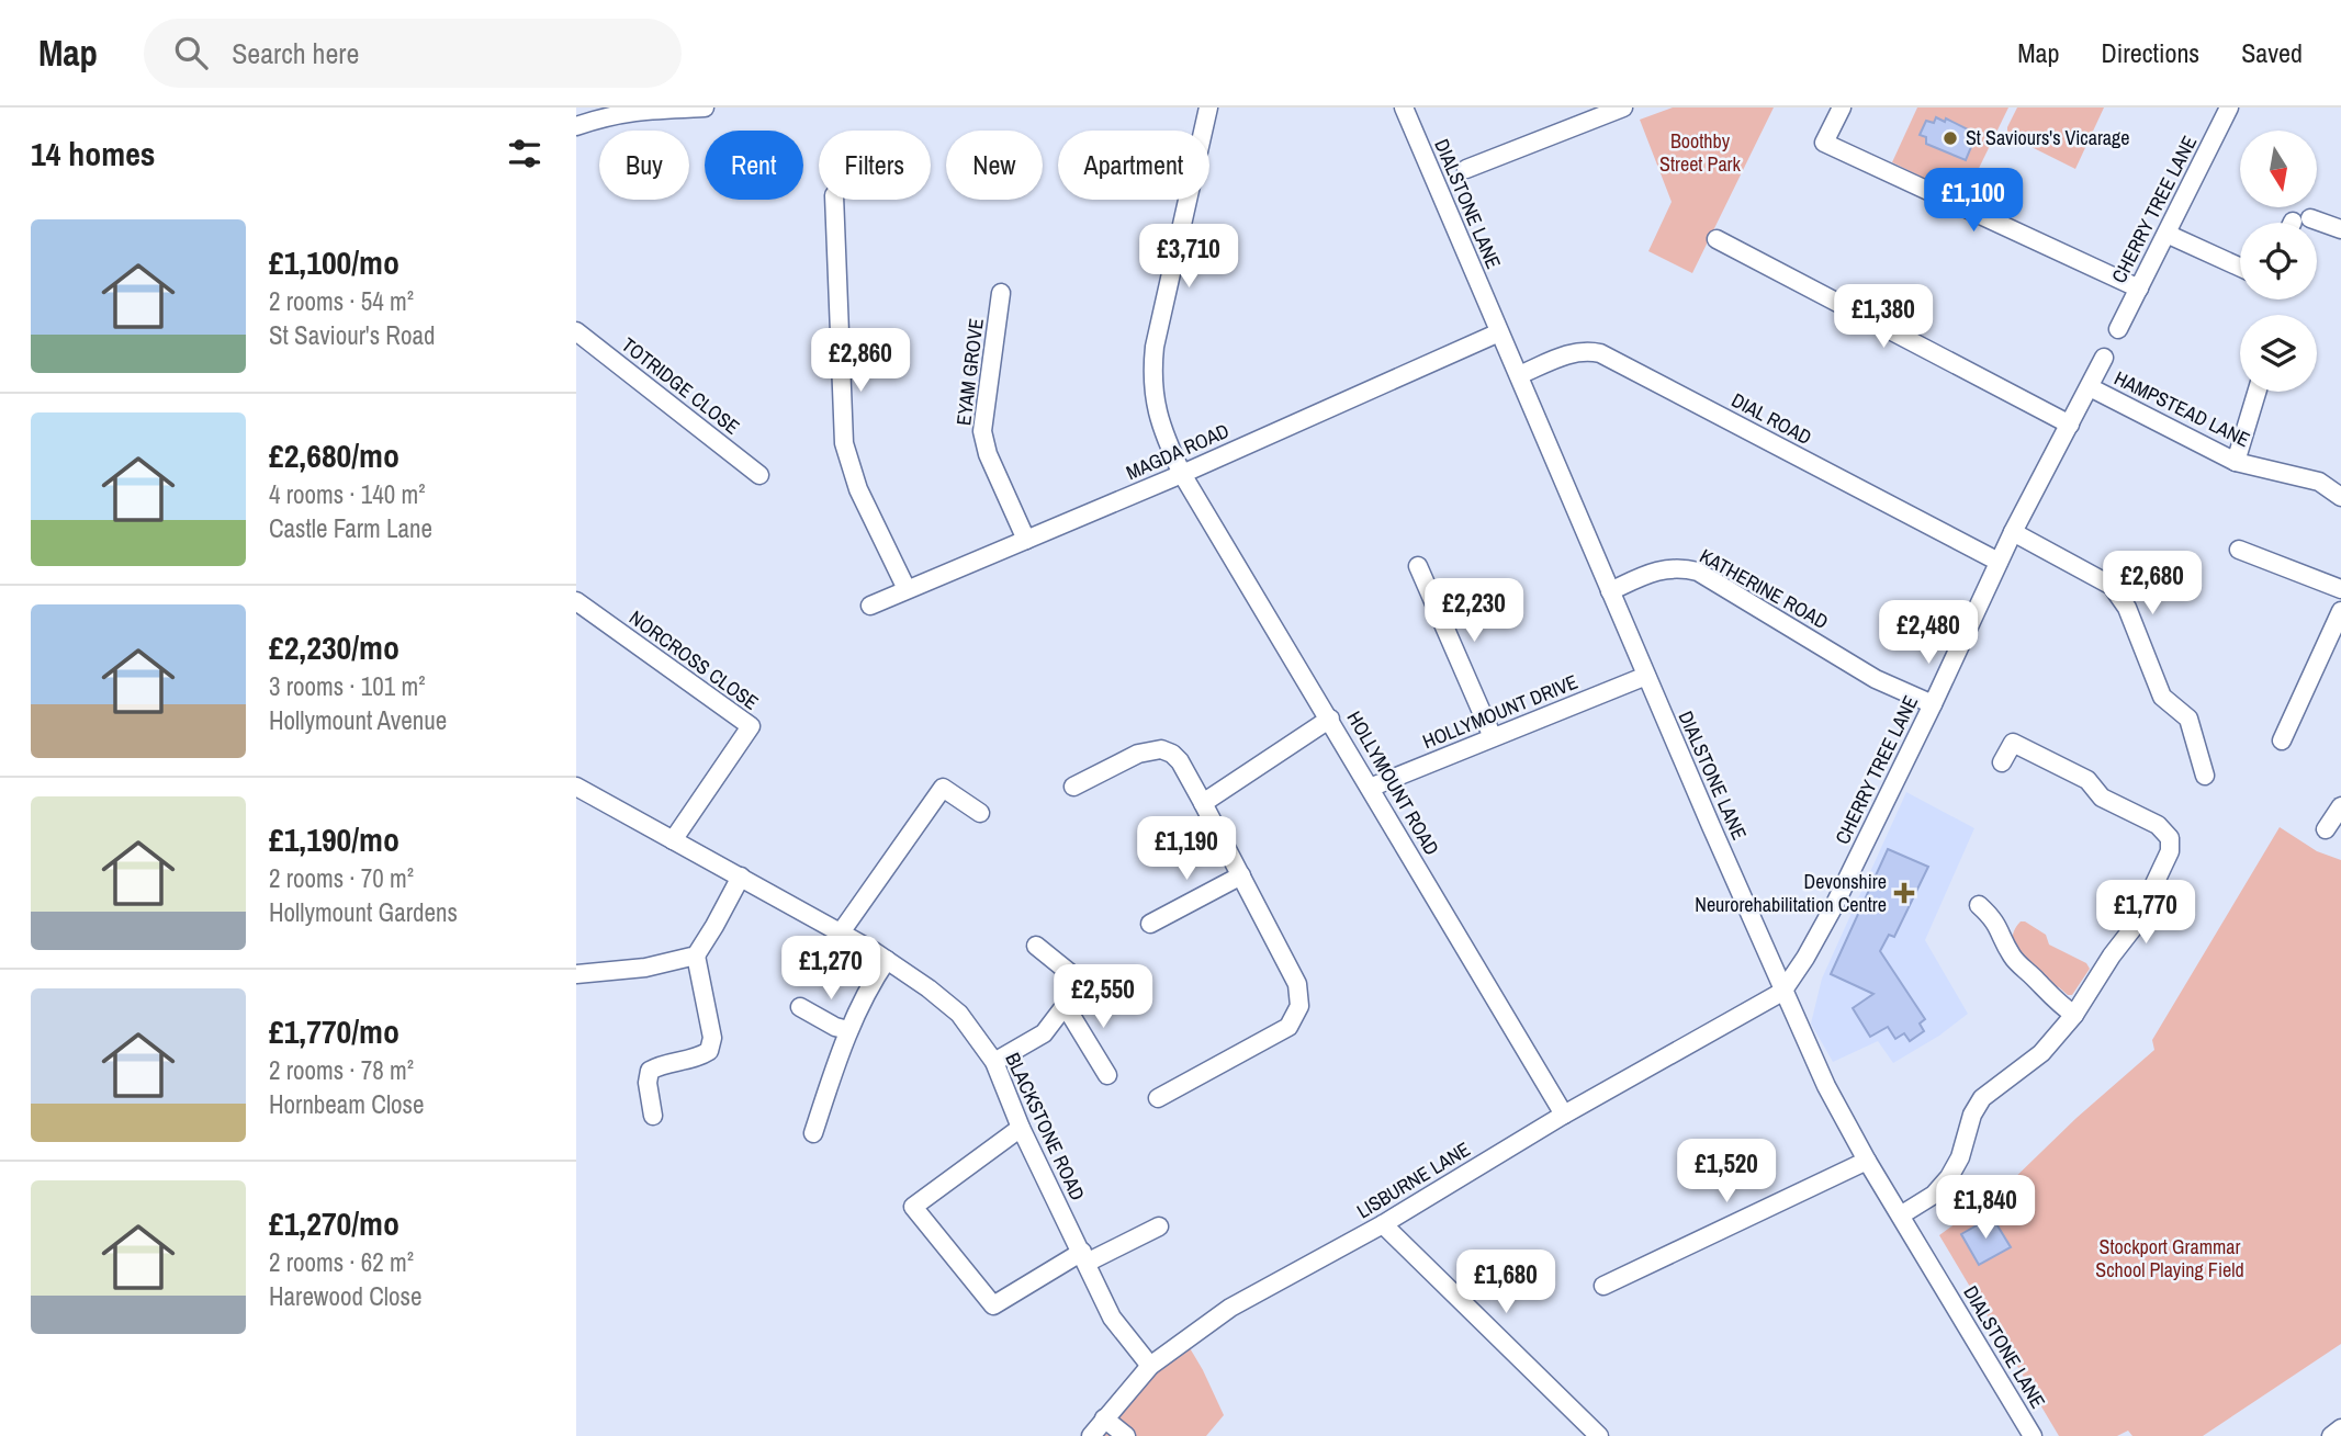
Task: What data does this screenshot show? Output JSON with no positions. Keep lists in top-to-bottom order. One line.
{"streets":{"street":["DIALSTONE LANE","CHERRY TREE LANE","EYAM GROVE","TOTRIDGE CLOSE","HAMPSTEAD LANE","DIAL ROAD","MAGDA ROAD","KATHERINE ROAD","NORCROSS CLOSE","HOLLYMOUNT DRIVE","HOLLYMOUNT ROAD","BLACKSTONE ROAD","LISBURNE LANE"]},"crossings":[["DIALSTONE LANE","CHERRY TREE LANE"],["DIALSTONE LANE","DIAL ROAD"],["DIALSTONE LANE","MAGDA ROAD"],["DIALSTONE LANE","KATHERINE ROAD"],["DIALSTONE LANE","HOLLYMOUNT DRIVE"],["DIALSTONE LANE","LISBURNE LANE"],["CHERRY TREE LANE","HAMPSTEAD LANE"],["CHERRY TREE LANE","DIAL ROAD"],["CHERRY TREE LANE","KATHERINE ROAD"],["CHERRY TREE LANE","LISBURNE LANE"],["EYAM GROVE","MAGDA ROAD"],["MAGDA ROAD","HOLLYMOUNT ROAD"],["NORCROSS CLOSE","BLACKSTONE ROAD"],["HOLLYMOUNT DRIVE","HOLLYMOUNT ROAD"],["HOLLYMOUNT ROAD","LISBURNE LANE"],["BLACKSTONE ROAD","LISBURNE LANE"]],"parks":["Boothby Street Park","Stockport Grammar School Playing Field"],"places":{"other":["St Saviours's Vicarage"],"health":["Devonshire Neurorehabilitation Centre"]},"north":"bottom","page":{"header":"Map","search":"Search here","nav":["Map","Directions","Saved"],"heading":"14 homes","chip":["Buy","Rent","Filters","New","Apartment"],"price":["£1,100","£3,710","£1,380","£2,860","£2,680","£2,230","£2,480","£1,190","£1,770","£1,270","£2,550","£1,520","£1,840","£1,680"],"list":[{"name":"£1,100/mo","note":"2 rooms · 54 m² · St Saviour's Road"},{"name":"£2,680/mo","note":"4 rooms · 140 m² · Castle Farm Lane"},{"name":"£2,230/mo","note":"3 rooms · 101 m² · Hollymount Avenue"},{"name":"£1,190/mo","note":"2 rooms · 70 m² · Hollymount Gardens"},{"name":"£1,770/mo","note":"2 rooms · 78 m² · Hornbeam Close"},{"name":"£1,270/mo","note":"2 rooms · 62 m² · Harewood Close"}]}}
